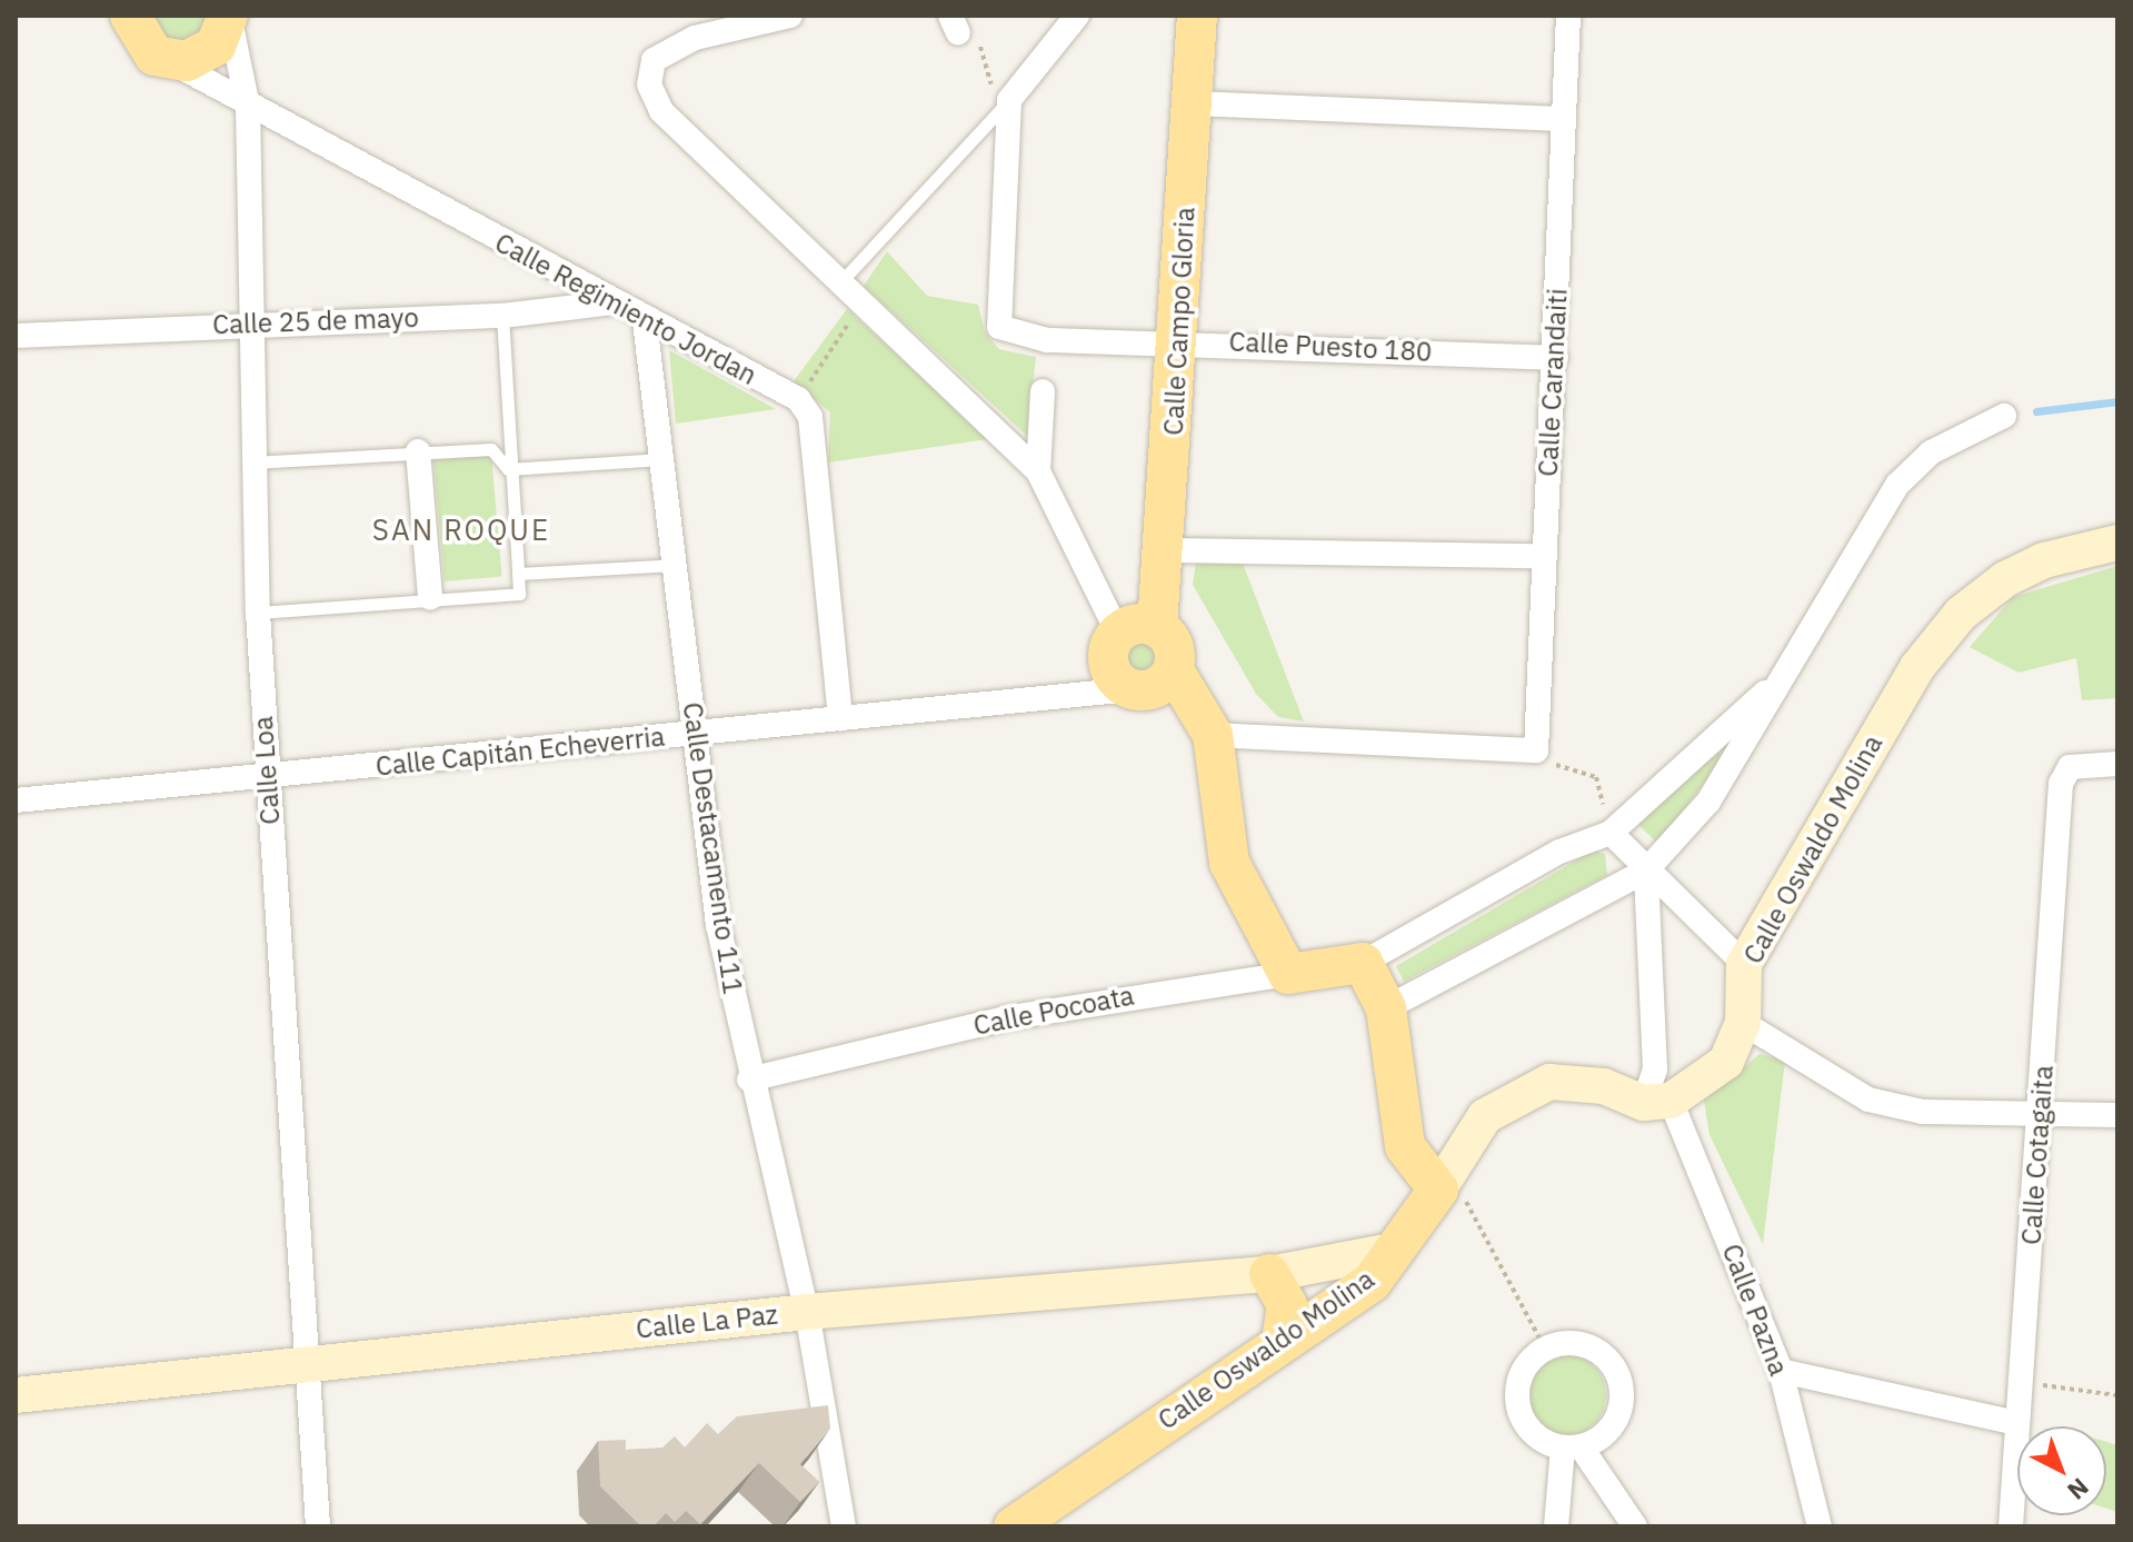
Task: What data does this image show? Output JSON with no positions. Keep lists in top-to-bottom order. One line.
{"streets":{"main road":["Calle Campo Gloria","Calle Oswaldo Molina","Calle Pocoata","Calle La Paz"],"street":["Calle Regimiento Jordan","Calle 25 de mayo","Calle Puesto 180","Calle Carandaiti","Calle Capitán Echeverria","Calle Loa","Calle Destacamento 111","Calle Cotagaita","Calle Pazna"]},"crossings":[["Calle Regimiento Jordan","Calle 25 de mayo"],["Calle Regimiento Jordan","Calle Loa"],["Calle Regimiento Jordan","Calle Destacamento 111"],["Calle 25 de mayo","Calle Loa"],["Calle Campo Gloria","Calle Puesto 180"],["Calle Campo Gloria","Calle Capitán Echeverria"],["Calle Puesto 180","Calle Carandaiti"],["Calle Capitán Echeverria","Calle Loa"],["Calle Capitán Echeverria","Calle Destacamento 111"],["Calle Loa","Calle La Paz"],["Calle Destacamento 111","Calle Pocoata"],["Calle Destacamento 111","Calle La Paz"],["Calle Oswaldo Molina","Calle Pazna"],["Calle Oswaldo Molina","Calle La Paz"]],"districts":["SAN ROQUE"],"north":"bottom right"}
